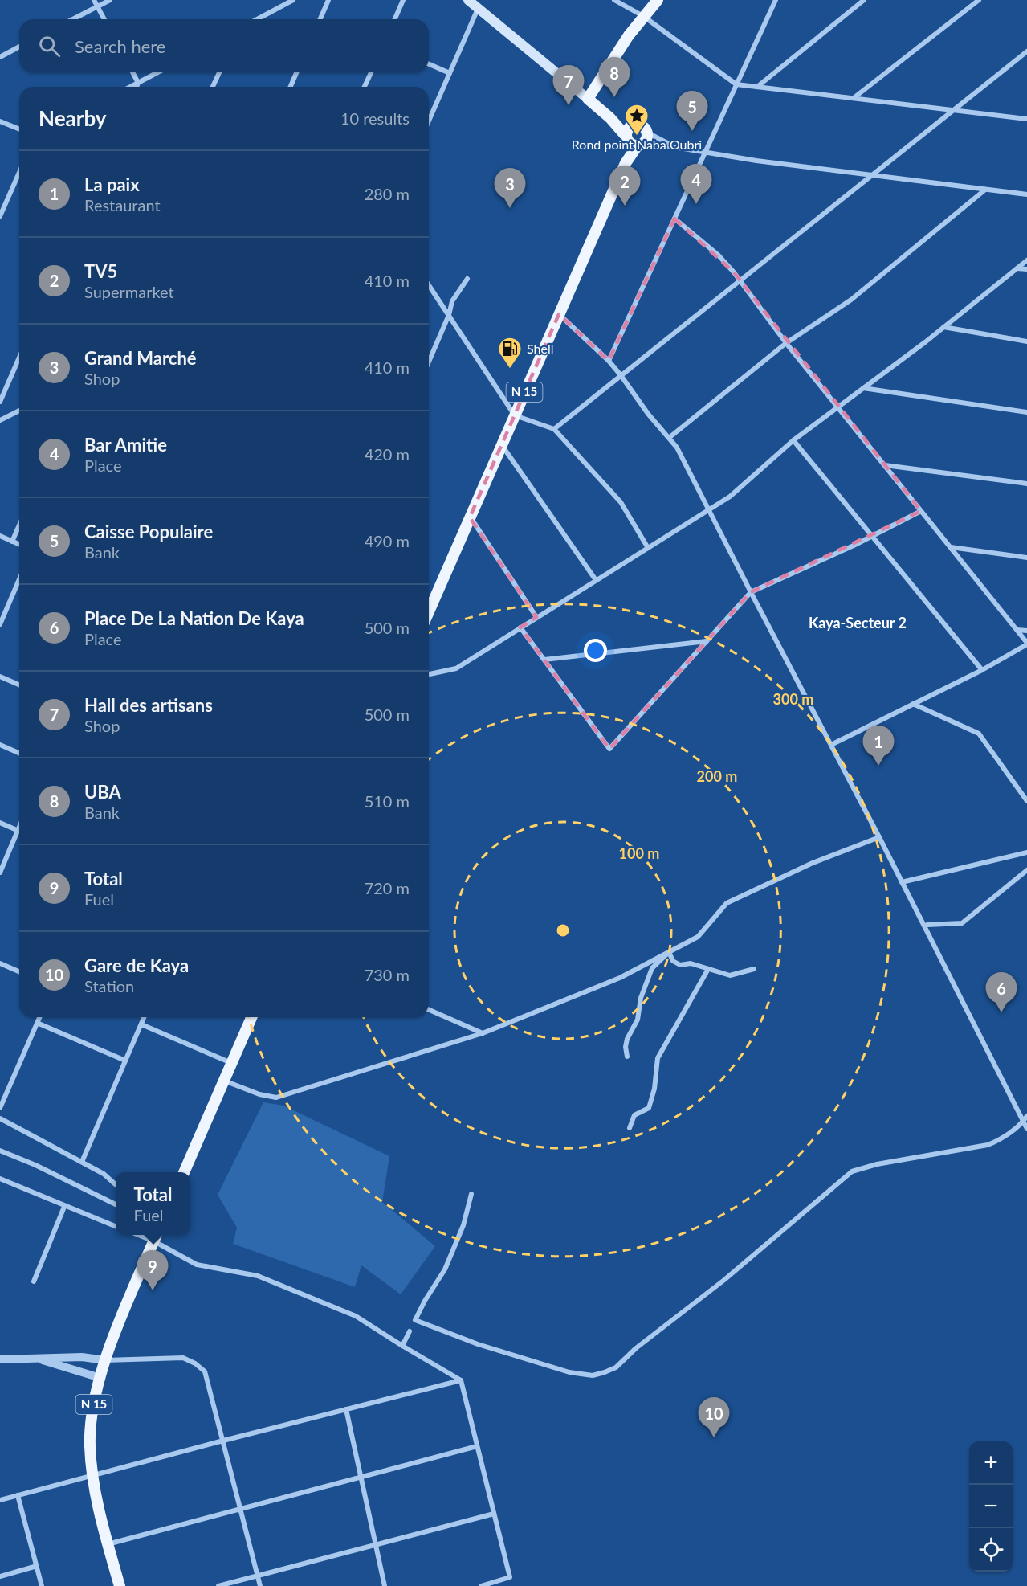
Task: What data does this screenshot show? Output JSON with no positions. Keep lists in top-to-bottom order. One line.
{"streets":{"main road":["N 15"]},"districts":["Kaya-Secteur 2"],"places":{"place":["Rond point Naba Oubri"],"fuel station":["Shell"]},"page":{"search":"Search here","pins":["8","7","5","4","2","3","1","6","9","10"],"heading":["Nearby","10 results"],"list":[{"mark":"1","name":"La paix","note":"Restaurant","value":"280 m"},{"mark":"2","name":"TV5","note":"Supermarket","value":"410 m"},{"mark":"3","name":"Grand Marché","note":"Shop","value":"410 m"},{"mark":"4","name":"Bar Amitie","note":"Place","value":"420 m"},{"mark":"5","name":"Caisse Populaire","note":"Bank","value":"490 m"},{"mark":"6","name":"Place De La Nation De Kaya","note":"Place","value":"500 m"},{"mark":"7","name":"Hall des artisans","note":"Shop","value":"500 m"},{"mark":"8","name":"UBA","note":"Bank","value":"510 m"},{"mark":"9","name":"Total","note":"Fuel","value":"720 m"},{"mark":"10","name":"Gare de Kaya","note":"Station","value":"730 m"}],"popup":["Total","Fuel"],"map_buttons":["+","−"]},"rings":["300 m","200 m","100 m"]}
